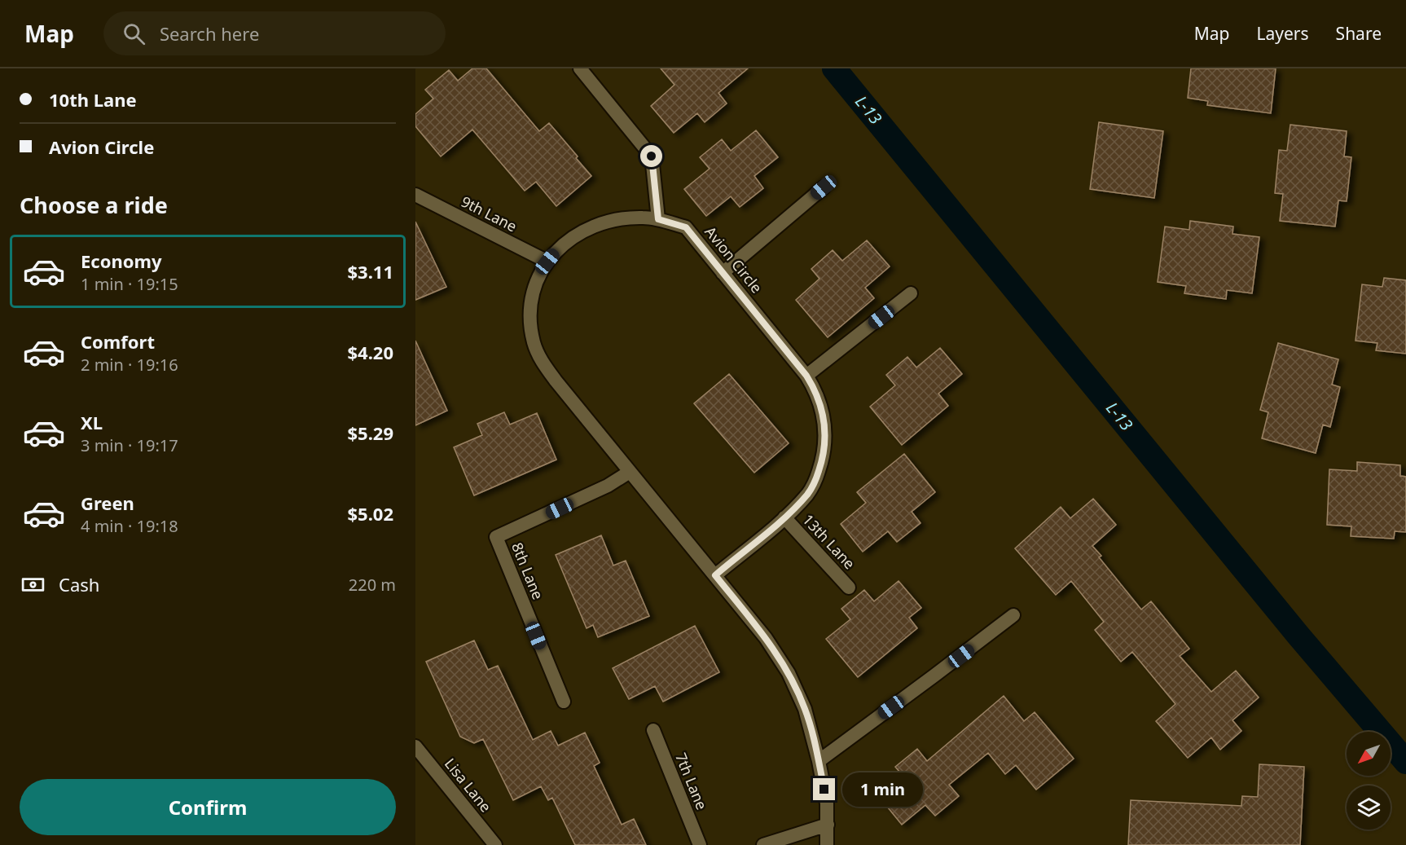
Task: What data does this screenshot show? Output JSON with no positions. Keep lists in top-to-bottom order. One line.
{"streets":{"street":["9th Lane","Avion Circle","13th Lane","8th Lane","7th Lane","Lisa Lane"]},"crossings":[["9th Lane","Avion Circle"],["Avion Circle","13th Lane"],["Avion Circle","8th Lane"]],"water":["L-13"],"north":"bottom left","page":{"header":"Map","search":"Search here","nav":["Map","Layers","Share"],"banner":["10th Lane","Avion Circle"],"heading":"Choose a ride","list":[{"name":"Economy","note":"1 min · 19:15","value":"$3.11"},{"name":"Comfort","note":"2 min · 19:16","value":"$4.20"},{"name":"XL","note":"3 min · 19:17","value":"$5.29"},{"name":"Green","note":"4 min · 19:18","value":"$5.02"}],"pay":["Cash","220 m"],"buttons":"Confirm","bubble":"1 min"}}
